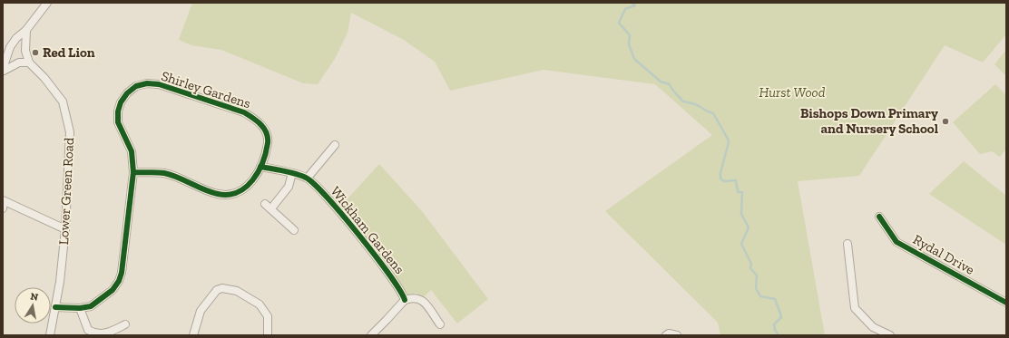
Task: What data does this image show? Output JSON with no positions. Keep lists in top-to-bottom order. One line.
{"streets":{"street":["Shirley Gardens","Lower Green Road","Wickham Gardens","Rydal Drive"]},"crossings":[["Shirley Gardens","Lower Green Road"]],"parks":["Hurst Wood"],"places":["Red Lion","Bishops Down Primary and Nursery School"],"north":"top"}
